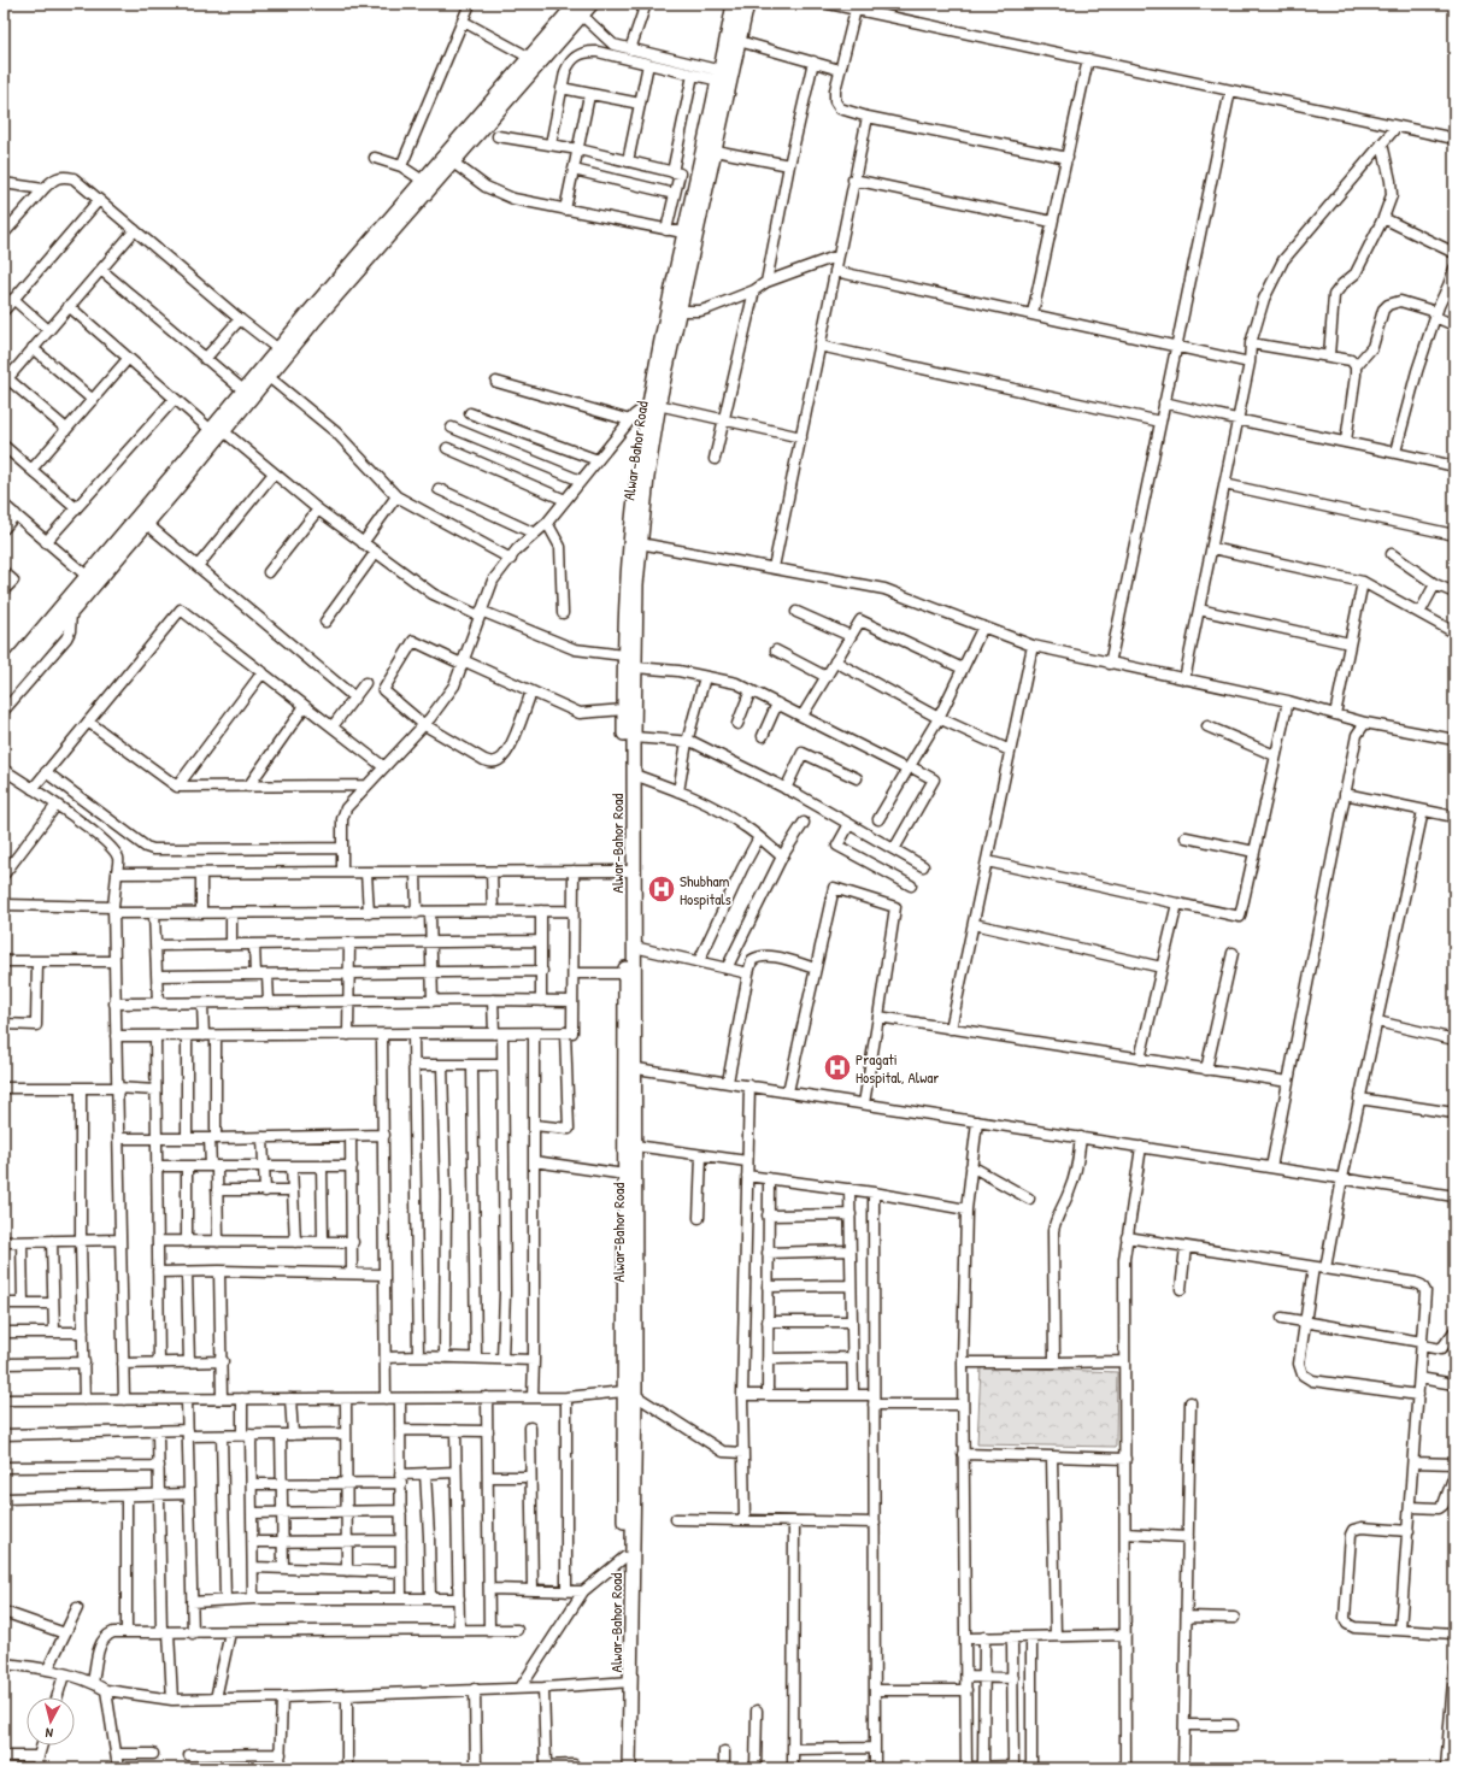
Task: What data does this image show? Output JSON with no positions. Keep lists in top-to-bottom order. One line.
{"streets":{"main road":["Alwar-Bahor Road"]},"places":{"hospital":["Shubham Hospitals","Pragati Hospital, Alwar"]},"north":"bottom"}
